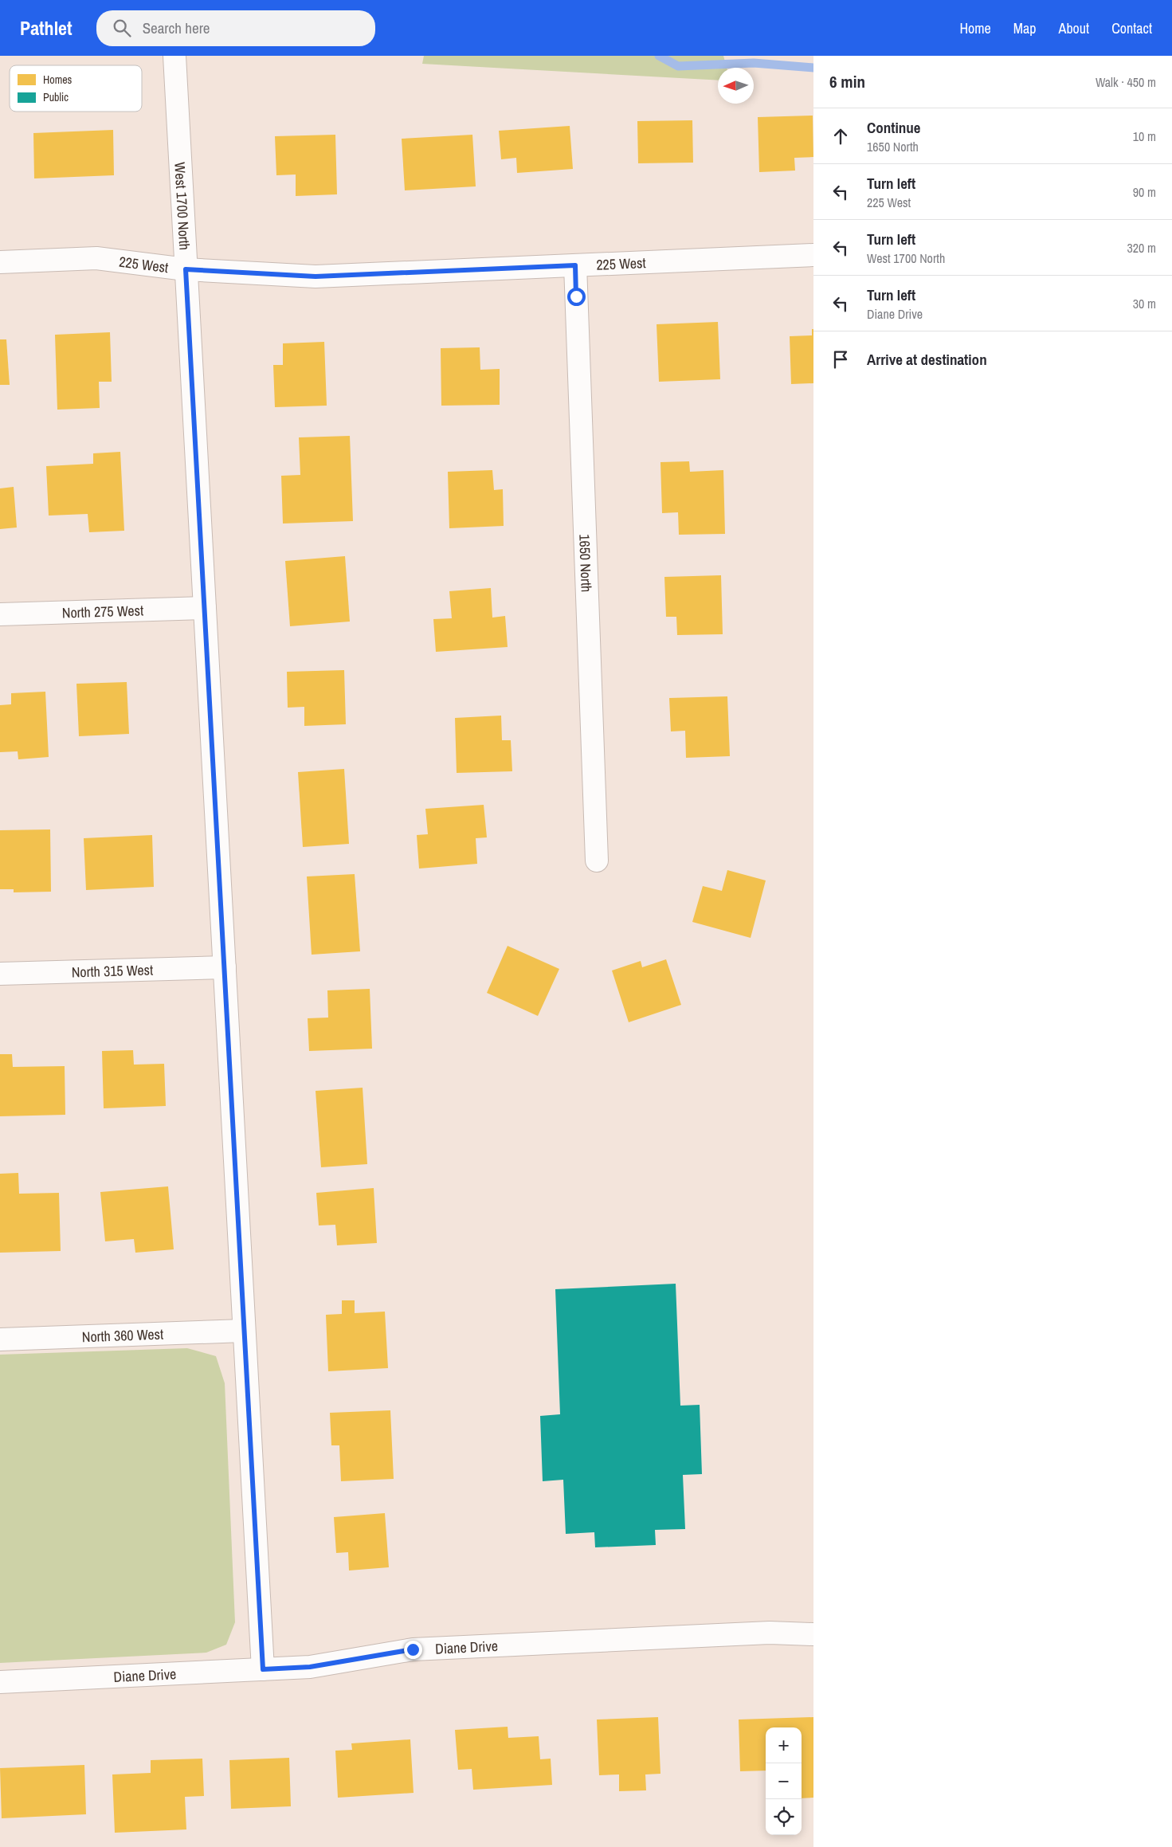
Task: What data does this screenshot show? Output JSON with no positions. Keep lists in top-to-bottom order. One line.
{"streets":{"street":["West 1700 North","225 West","1650 North","North 275 West","North 315 West","North 360 West","Diane Drive"]},"crossings":[["West 1700 North","225 West"],["West 1700 North","North 275 West"],["West 1700 North","North 315 West"],["West 1700 North","North 360 West"],["West 1700 North","Diane Drive"],["225 West","1650 North"]],"legend":["Homes","Public"],"north":"left","page":{"header":"Pathlet","search":"Search here","nav":["Home","Map","About","Contact"],"heading":["6 min","Walk · 450 m"],"list":[["Continue","1650 North","10 m"],["Turn left","225 West","90 m"],["Turn left","West 1700 North","320 m"],["Turn left","Diane Drive","30 m"],"Arrive at destination"],"map_buttons":["+","−"]}}
